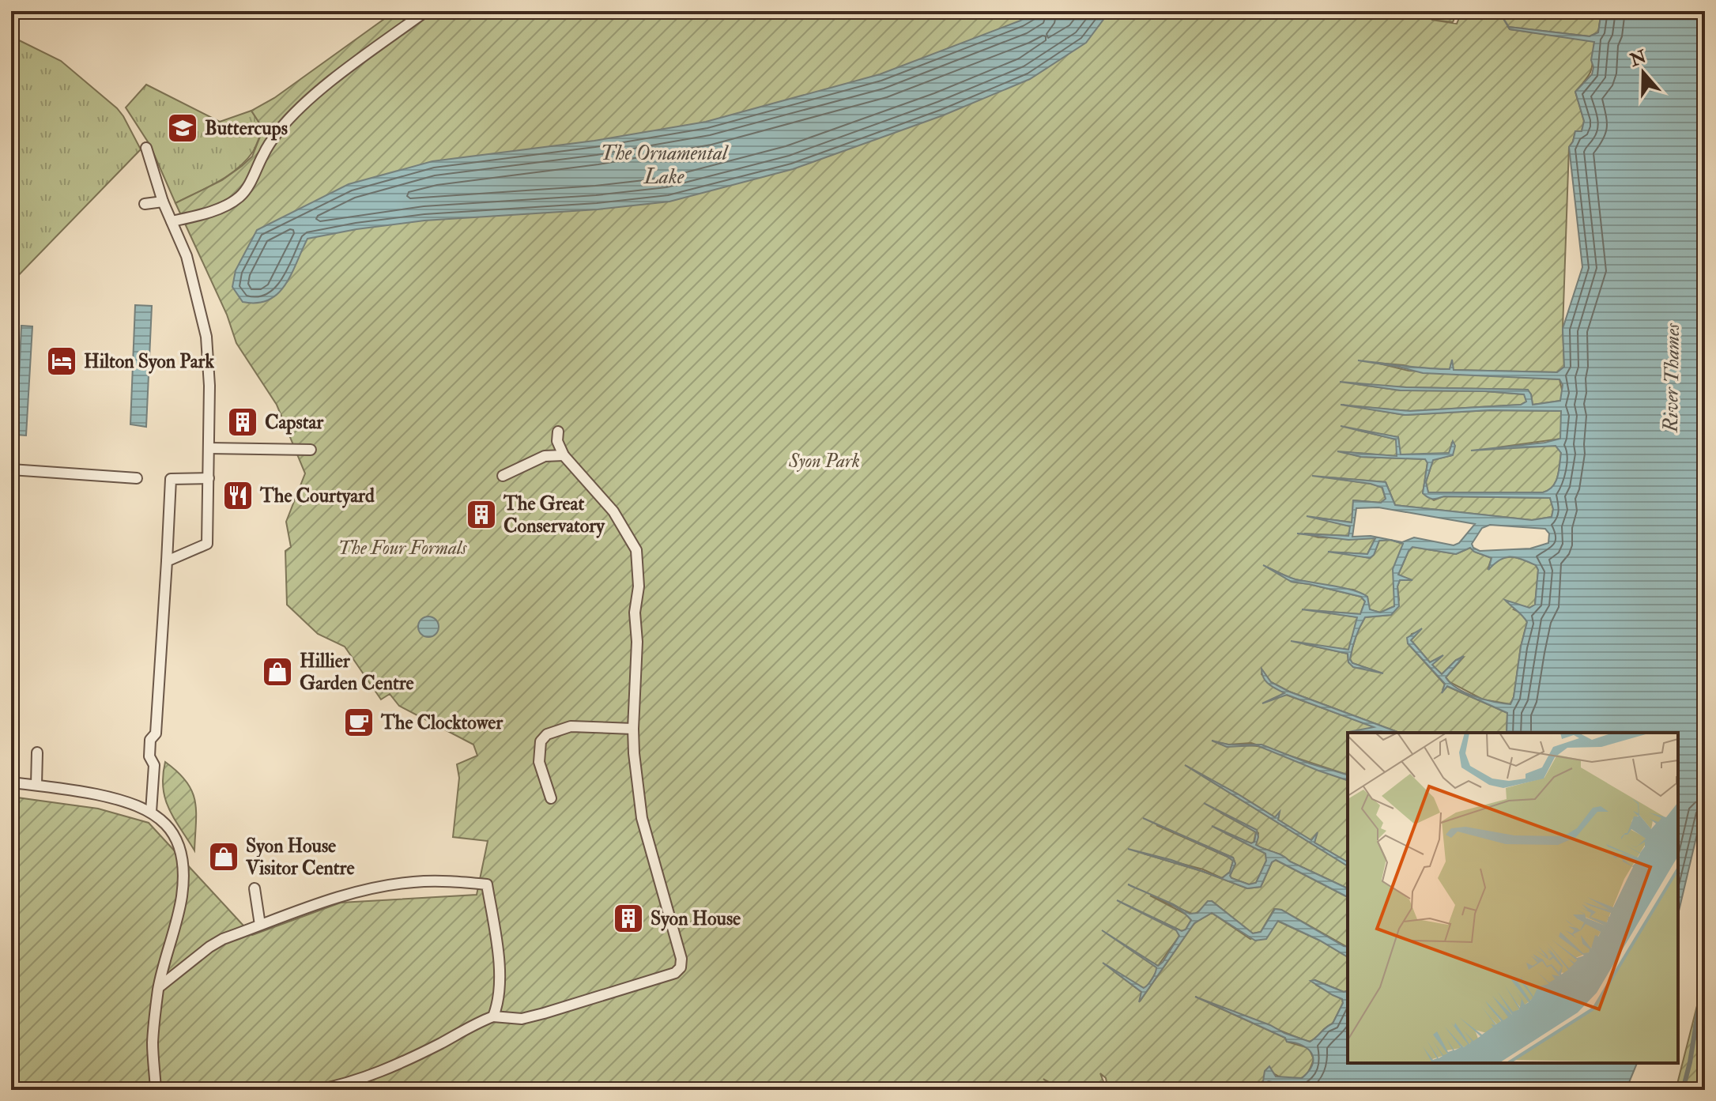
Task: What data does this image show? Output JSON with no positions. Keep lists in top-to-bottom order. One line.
{"water":["The Ornamental Lake","River Thames"],"parks":["Syon Park","The Four Formals"],"places":{"school or university":["Buttercups"],"hotel":["Hilton Syon Park"],"building":["Capstar","The Great Conservatory","Syon House"],"restaurant":["The Courtyard"],"shop":["Hillier Garden Centre","Syon House Visitor Centre"],"cafe":["The Clocktower"]},"north":"top"}
